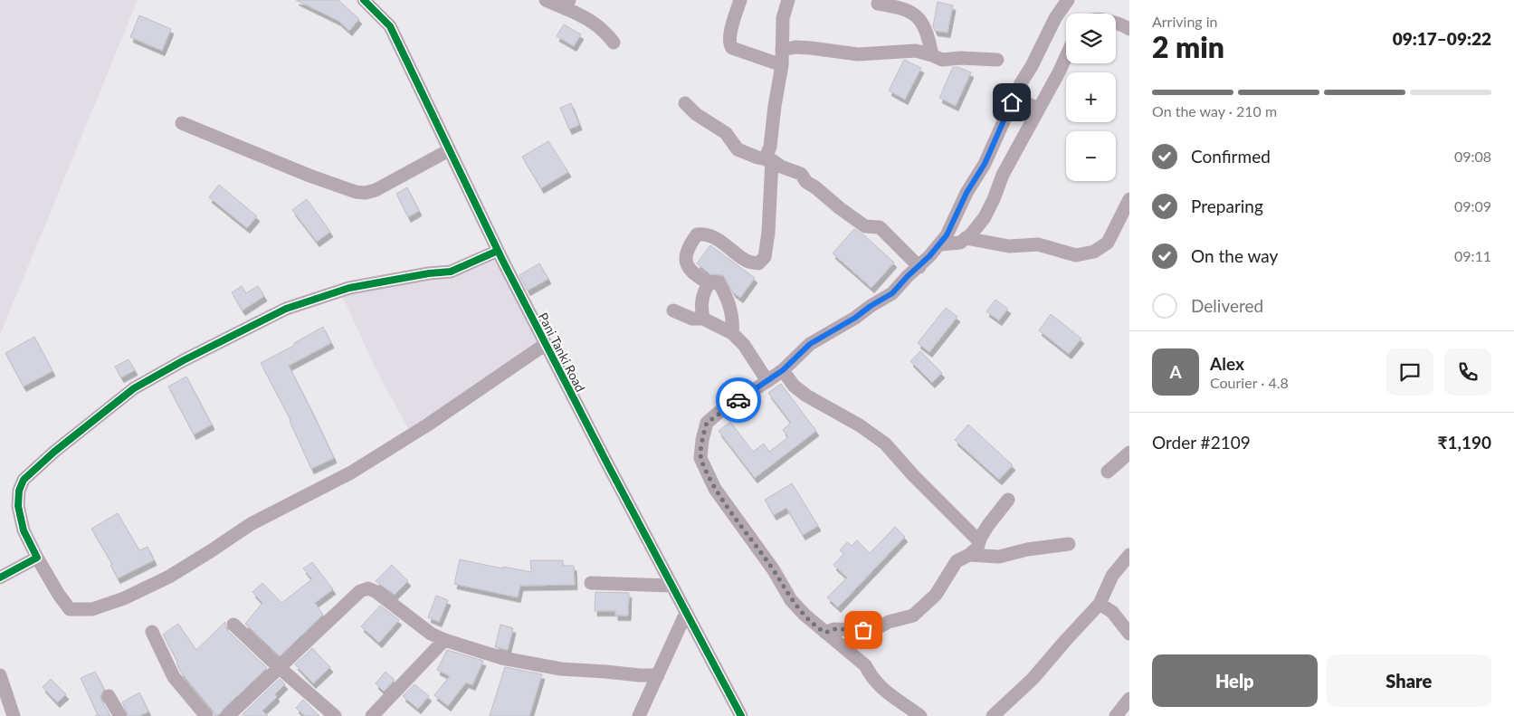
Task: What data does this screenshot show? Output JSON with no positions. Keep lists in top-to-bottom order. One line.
{"streets":{"street":["Pani Tanki Road"]},"page":{"heading":["2 min","Arriving in","09:17–09:22"],"panel":["Alex","Courier · 4.8","Order #2109","₹1,190"],"map_buttons":["+","−"],"bar":"On the way · 210 m","list":[["Confirmed","09:08"],["Preparing","09:09"],["On the way","09:11"],"Delivered"],"round":"A","buttons":["Help","Share"]}}
